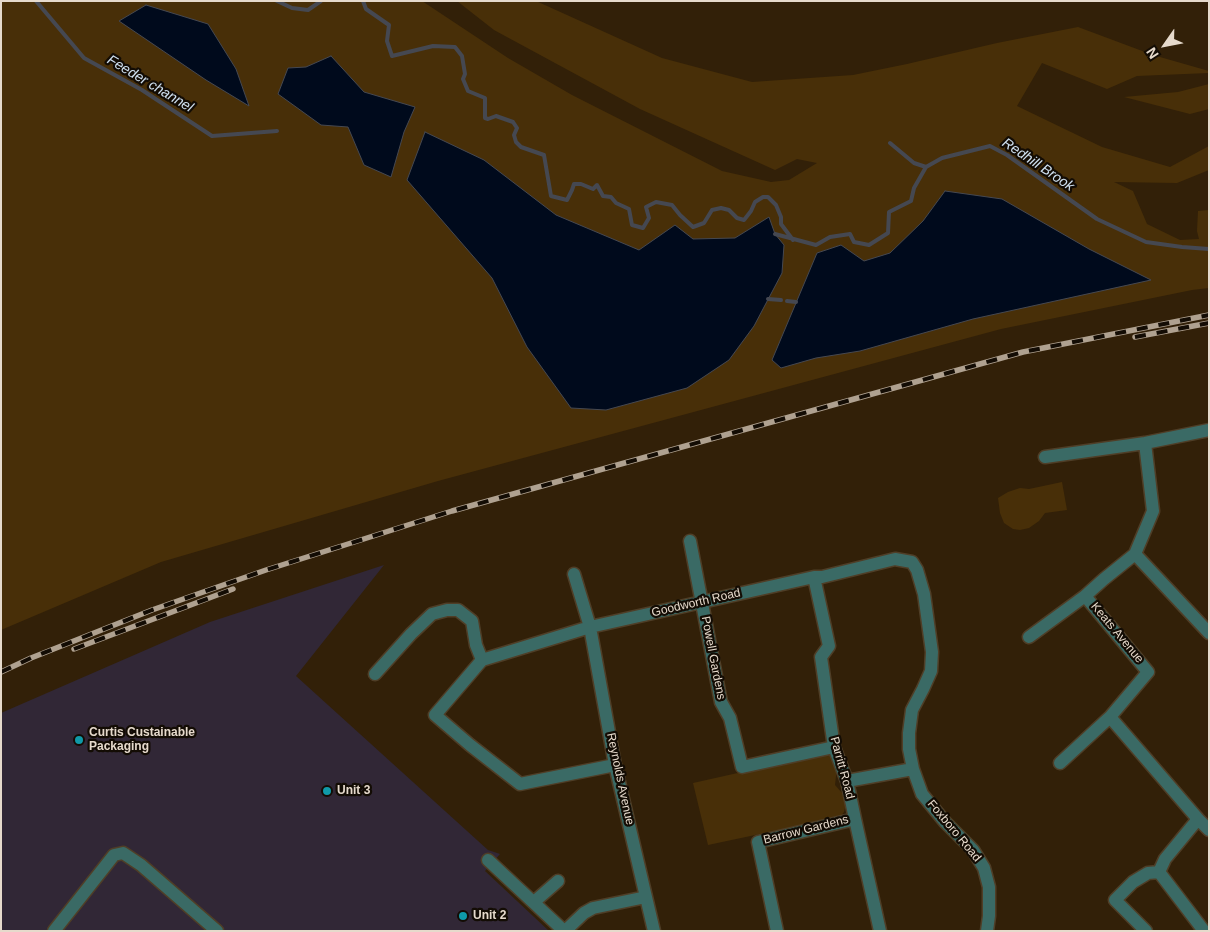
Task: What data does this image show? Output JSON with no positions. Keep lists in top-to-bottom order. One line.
{"streets":{"street":["Goodworth Road","Keats Avenue","Powell Gardens","Parritt Road","Reynolds Avenue","Barrow Gardens","Foxboro Road"]},"crossings":[["Goodworth Road","Powell Gardens"],["Goodworth Road","Parritt Road"],["Goodworth Road","Reynolds Avenue"],["Goodworth Road","Foxboro Road"],["Powell Gardens","Parritt Road"],["Parritt Road","Barrow Gardens"]],"water":["Feeder channel","Redhill Brook"],"places":["Curtis Custainable Packaging","Unit 3","Unit 2"],"north":"bottom left"}
